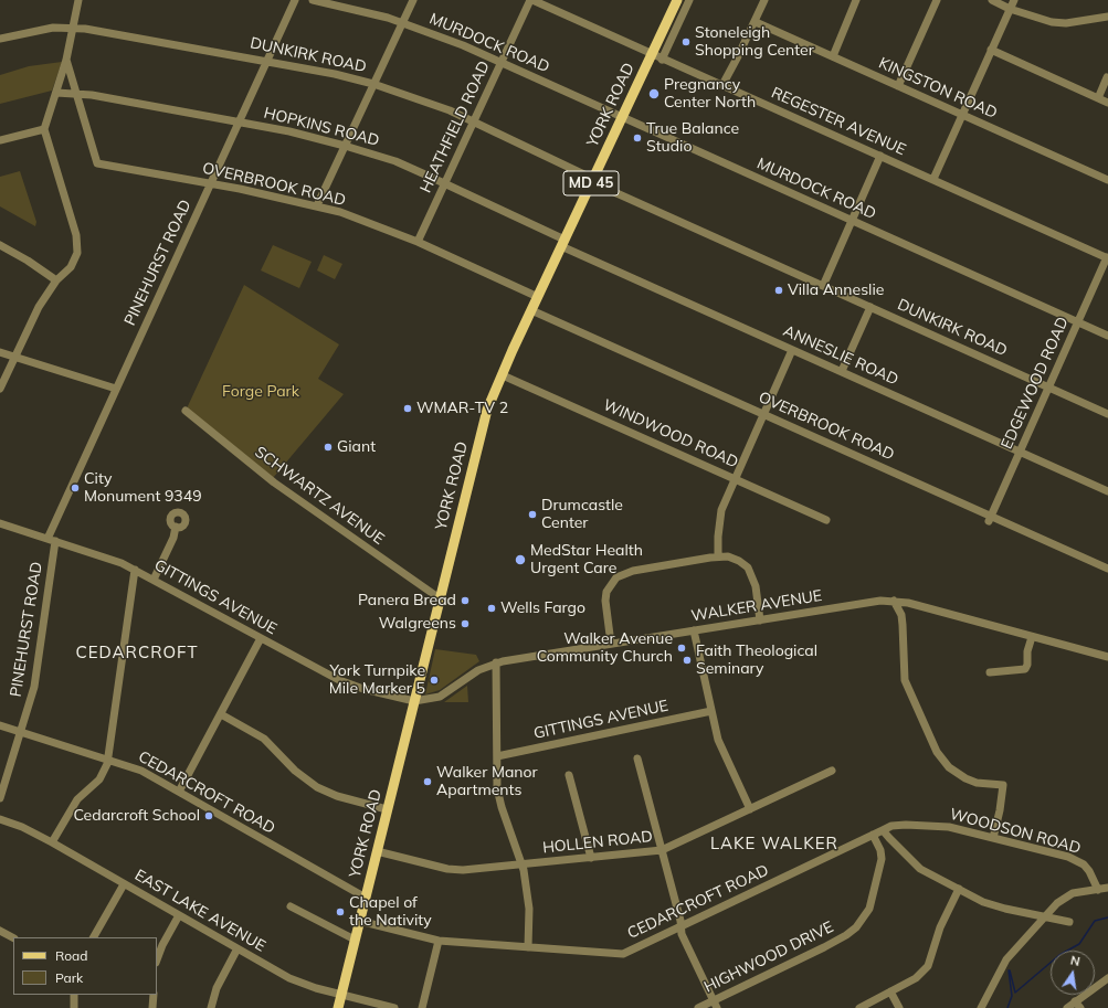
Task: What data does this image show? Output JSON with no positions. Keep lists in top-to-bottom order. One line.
{"streets":{"main road":["YORK ROAD","MD 45"],"street":["MURDOCK ROAD","DUNKIRK ROAD","KINGSTON ROAD","REGESTER AVENUE","HOPKINS ROAD","HEATHFIELD ROAD","OVERBROOK ROAD","PINEHURST ROAD","ANNESLIE ROAD","EDGEWOOD ROAD","WINDWOOD ROAD","SCHWARTZ AVENUE","GITTINGS AVENUE","WALKER AVENUE","CEDARCROFT ROAD","WOODSON ROAD","HOLLEN ROAD","EAST LAKE AVENUE","HIGHWOOD DRIVE"]},"crossings":[["MURDOCK ROAD","YORK ROAD"],["MURDOCK ROAD","HEATHFIELD ROAD"],["MURDOCK ROAD","EDGEWOOD ROAD"],["DUNKIRK ROAD","YORK ROAD"],["DUNKIRK ROAD","HEATHFIELD ROAD"],["DUNKIRK ROAD","PINEHURST ROAD"],["DUNKIRK ROAD","EDGEWOOD ROAD"],["YORK ROAD","REGESTER AVENUE"],["YORK ROAD","HOPKINS ROAD"],["YORK ROAD","OVERBROOK ROAD"],["YORK ROAD","ANNESLIE ROAD"],["YORK ROAD","WINDWOOD ROAD"],["YORK ROAD","SCHWARTZ AVENUE"],["YORK ROAD","GITTINGS AVENUE"],["YORK ROAD","WALKER AVENUE"],["YORK ROAD","CEDARCROFT ROAD"],["YORK ROAD","HOLLEN ROAD"],["YORK ROAD","EAST LAKE AVENUE"],["REGESTER AVENUE","HEATHFIELD ROAD"],["REGESTER AVENUE","EDGEWOOD ROAD"],["HOPKINS ROAD","HEATHFIELD ROAD"],["HOPKINS ROAD","OVERBROOK ROAD"],["HOPKINS ROAD","PINEHURST ROAD"],["HOPKINS ROAD","ANNESLIE ROAD"],["HEATHFIELD ROAD","OVERBROOK ROAD"],["OVERBROOK ROAD","PINEHURST ROAD"],["OVERBROOK ROAD","EDGEWOOD ROAD"],["PINEHURST ROAD","GITTINGS AVENUE"],["PINEHURST ROAD","CEDARCROFT ROAD"],["ANNESLIE ROAD","EDGEWOOD ROAD"],["GITTINGS AVENUE","WALKER AVENUE"],["CEDARCROFT ROAD","WOODSON ROAD"],["CEDARCROFT ROAD","HIGHWOOD DRIVE"]],"districts":["CEDARCROFT","LAKE WALKER"],"parks":["Forge Park"],"places":["Stoneleigh Shopping Center","Pregnancy Center North","True Balance Studio","Villa Anneslie","WMAR-TV 2","Giant","City Monument 9349","Drumcastle Center","MedStar Health Urgent Care","Panera Bread","Wells Fargo","Walgreens","Walker Avenue Community Church","Faith Theological Seminary","York Turnpike Mile Marker 5","Walker Manor Apartments","Cedarcroft School","Chapel of the Nativity"],"legend":["Road","Park"],"north":"top"}
